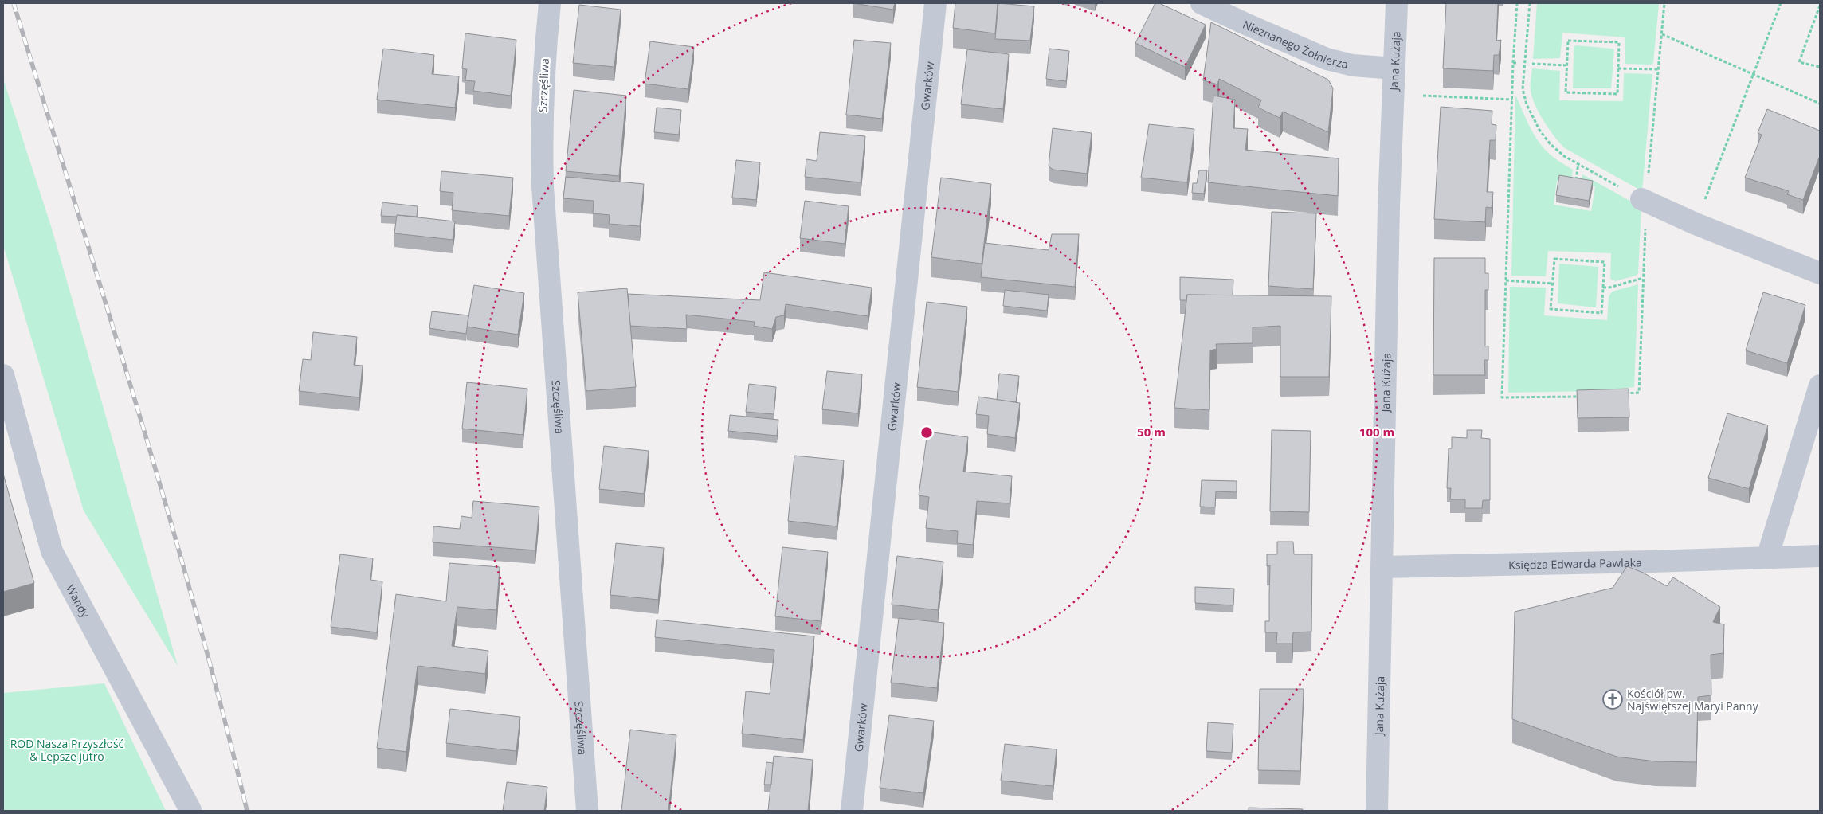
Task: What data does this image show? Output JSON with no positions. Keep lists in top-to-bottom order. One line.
{"streets":{"street":["Nieznanego Żołnierza","Jana Kużaja","Szczęśliwa","Gwarków","Księdza Edwarda Pawlaka","Wandy"]},"crossings":[["Nieznanego Żołnierza","Jana Kużaja"],["Jana Kużaja","Księdza Edwarda Pawlaka"]],"parks":["ROD Nasza Przyszłość & Lepsze jutro"],"places":{"church":["Kościół pw. Najświętszej Maryi Panny"]},"rings":["50 m","100 m"]}
